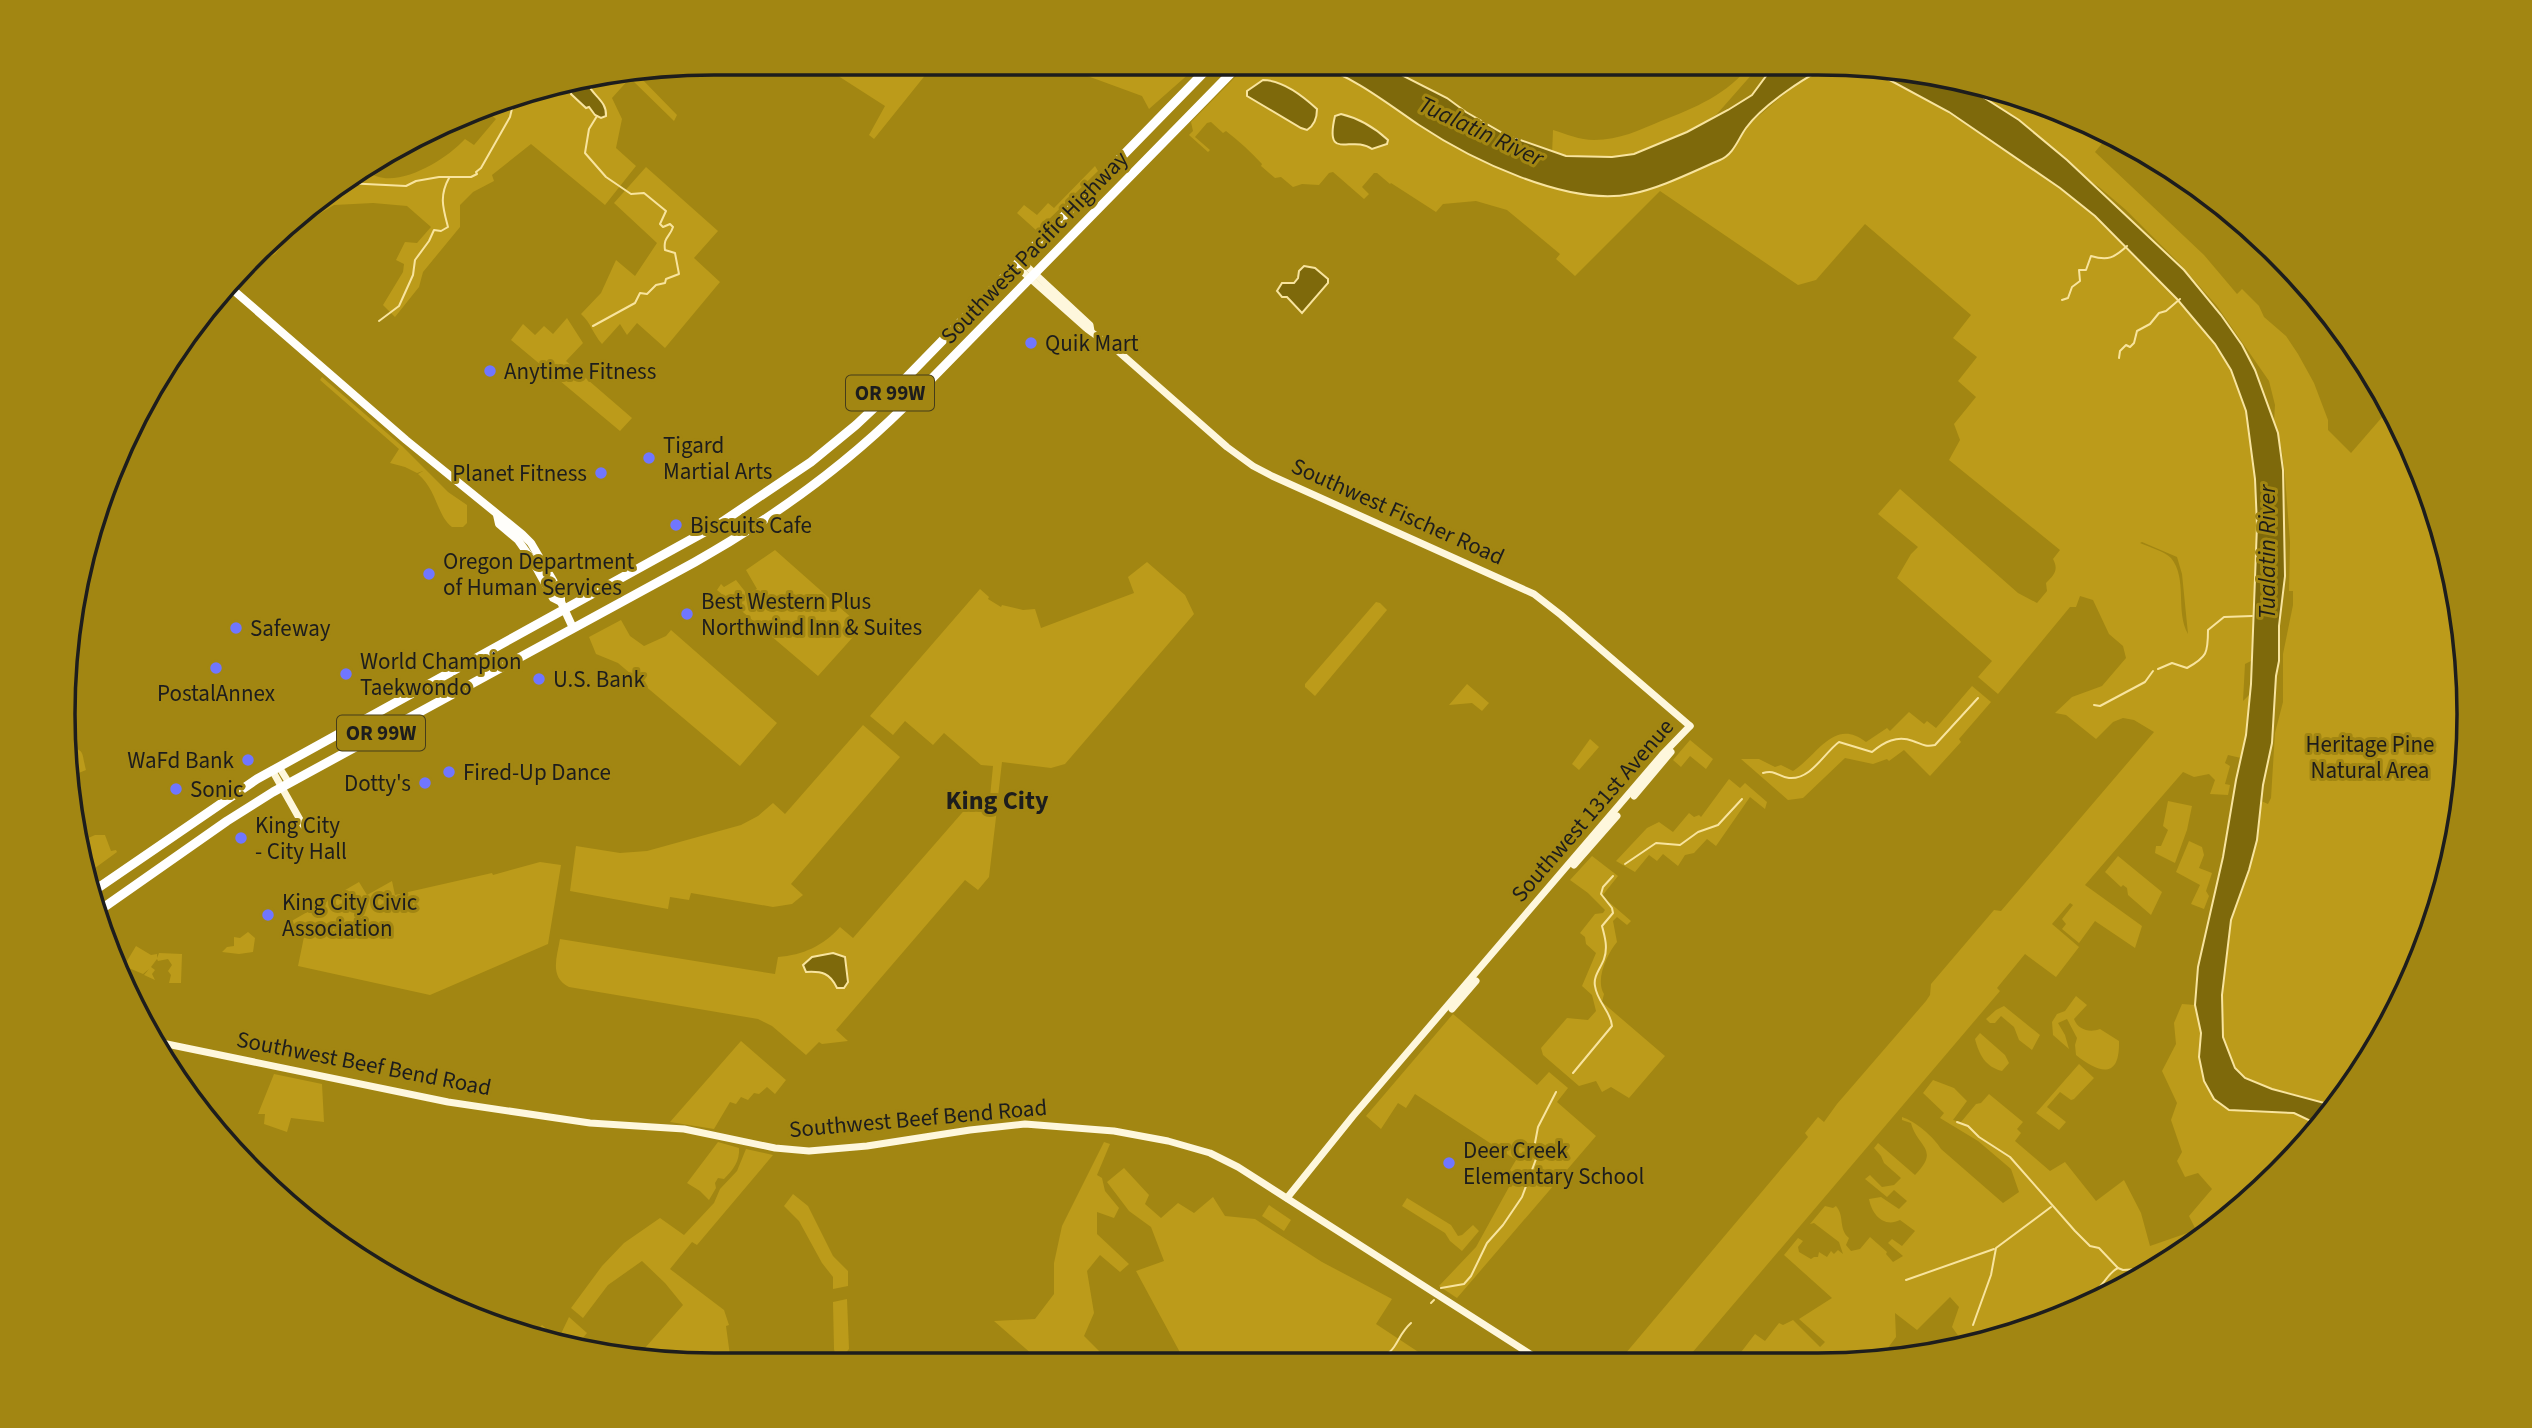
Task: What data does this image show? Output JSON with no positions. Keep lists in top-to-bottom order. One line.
{"streets":{"highway":["Southwest Pacific Highway","OR 99W"],"street":["Southwest Fischer Road","Southwest 131st Avenue","Southwest Beef Bend Road"]},"crossings":[["Southwest Pacific Highway","Southwest Fischer Road"],["Southwest Fischer Road","Southwest 131st Avenue"],["Southwest 131st Avenue","Southwest Beef Bend Road"]],"districts":["King City"],"water":["Tualatin River"],"parks":["Heritage Pine Natural Area"],"places":["Quik Mart","Anytime Fitness","Tigard Martial Arts","Planet Fitness","Biscuits Cafe","Oregon Department of Human Services","Best Western Plus Northwind Inn & Suites","Safeway","PostalAnnex","World Champion Taekwondo","U.S. Bank","WaFd Bank","Fired-Up Dance","Dotty's","Sonic","King City - City Hall","King City Civic Association","Deer Creek Elementary School"]}
